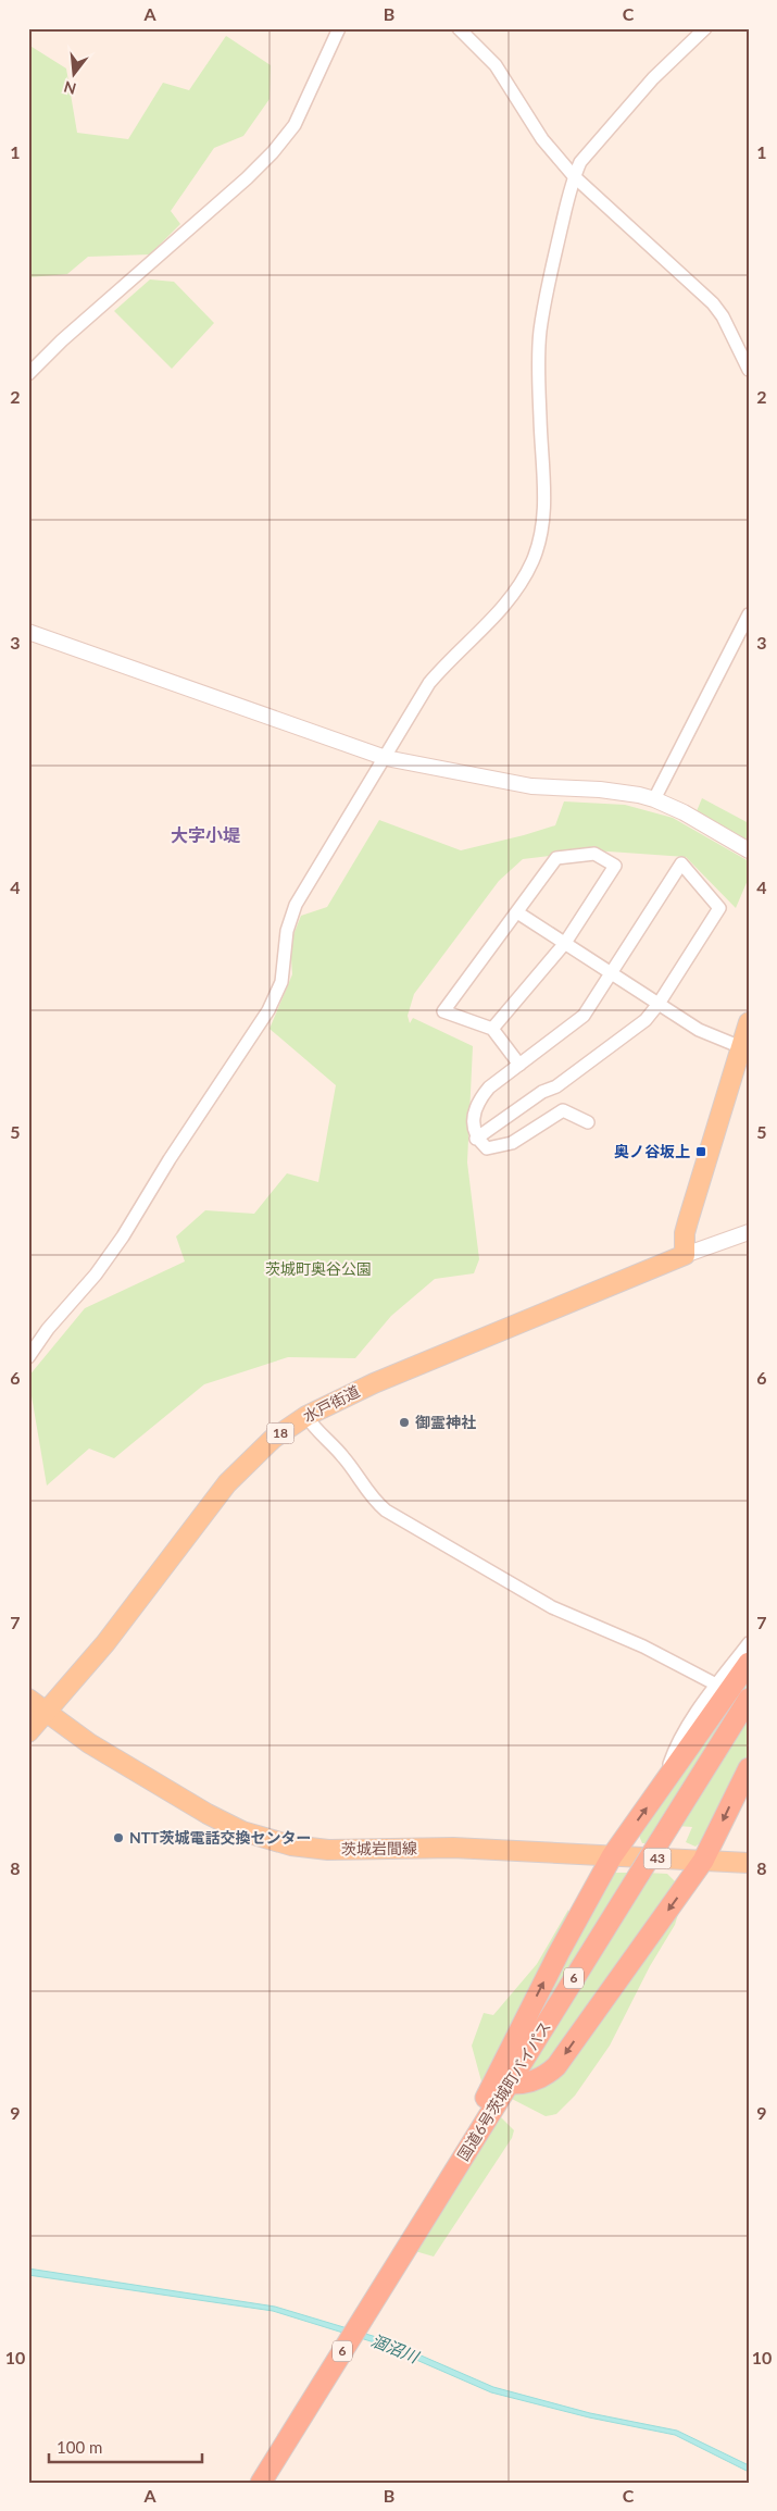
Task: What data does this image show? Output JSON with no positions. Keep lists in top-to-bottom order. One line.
{"streets":{"highway":["6","国道6号茨城町バイパス"],"main road":["水戸街道","18","茨城岩間線","43"]},"crossings":[["水戸街道","茨城岩間線"]],"districts":["大字小堤"],"water":["涸沼川"],"parks":["茨城町奥谷公園"],"places":{"transit":["奥ノ谷坂上"],"other":["御霊神社","NTT茨城電話交換センター"]},"scale_bar":"100 m","north":"bottom","grid":{"columns":["A","B","C"],"rows":["1","2","3","4","5","6","7","8","9","10"]}}
